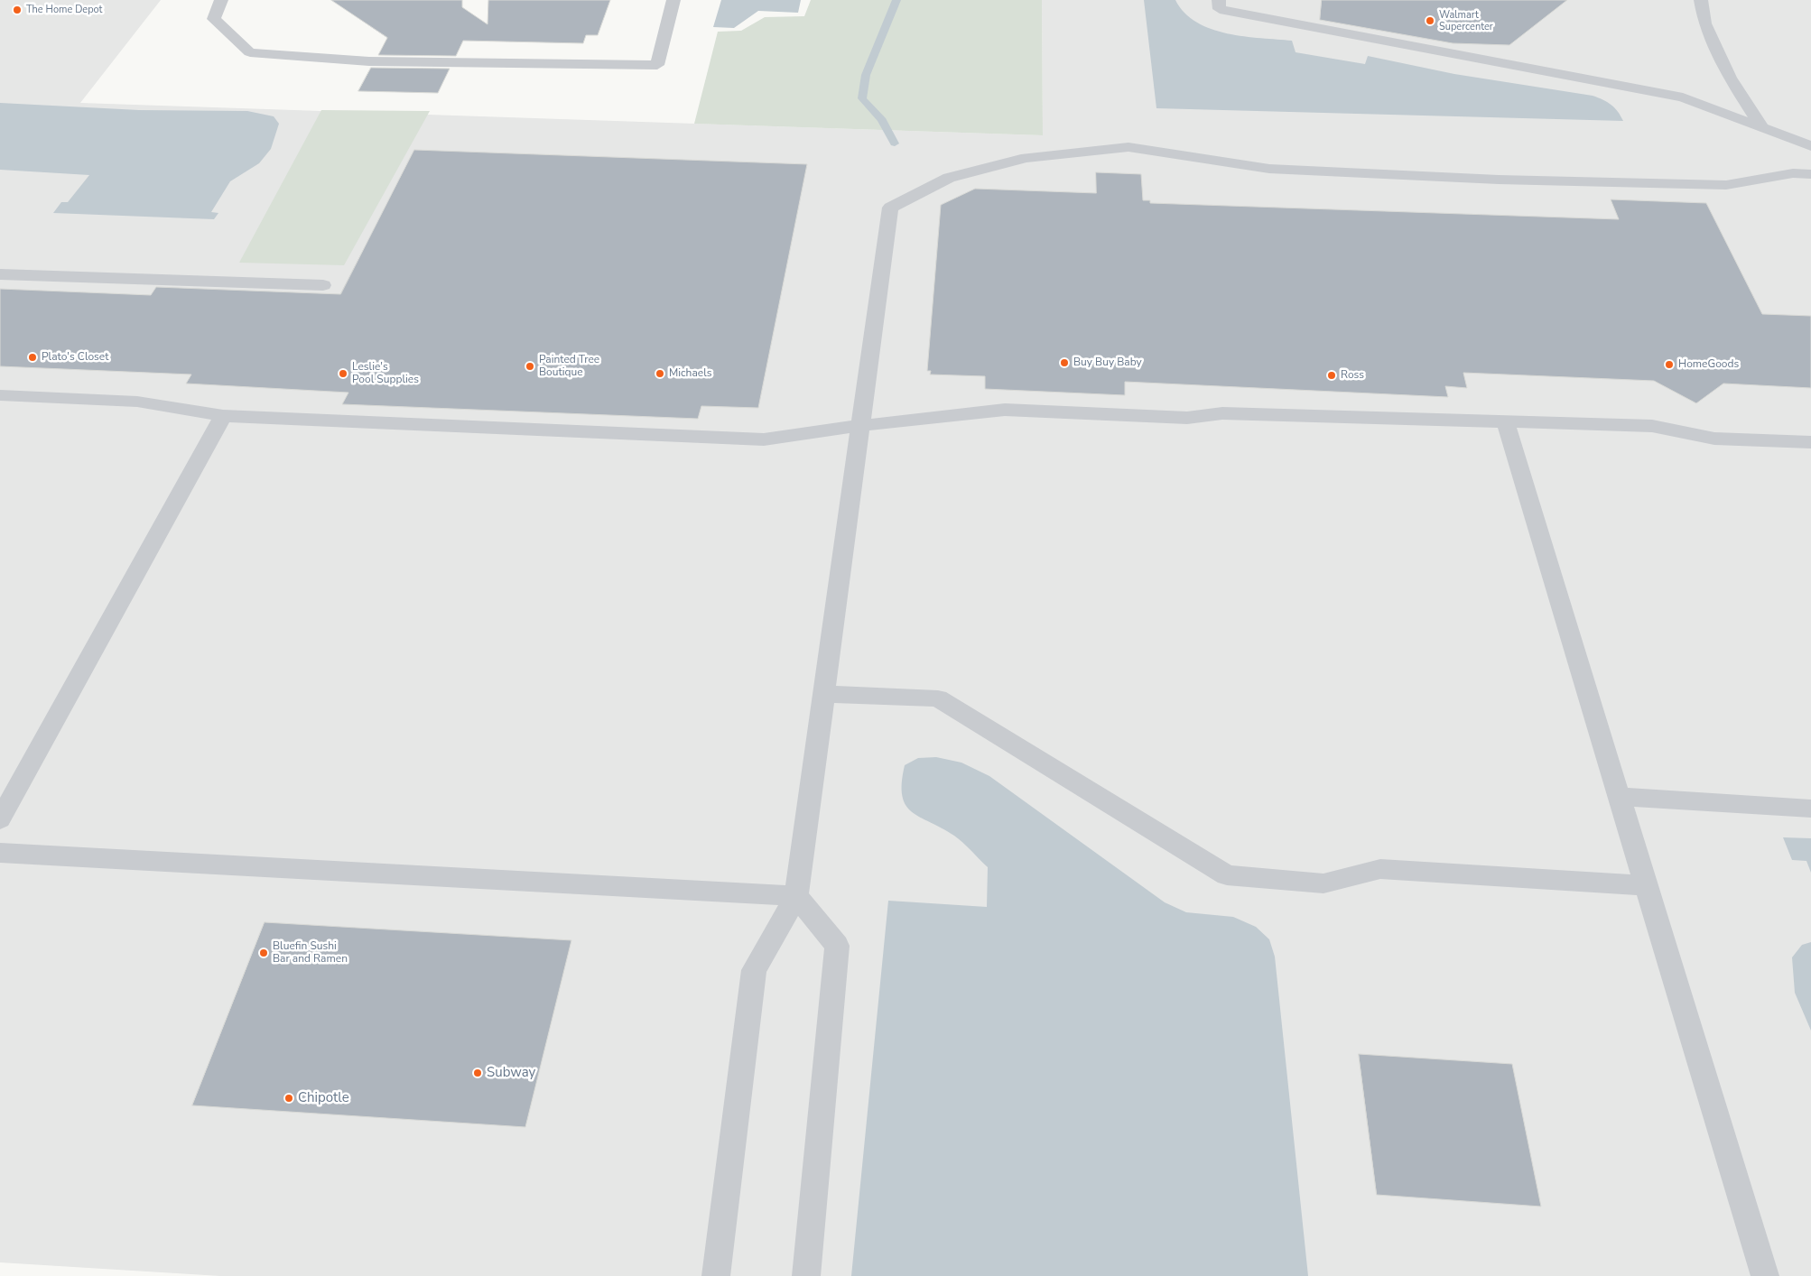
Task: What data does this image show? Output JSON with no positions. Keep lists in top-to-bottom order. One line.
{"places":["The Home Depot","Walmart Supercenter","Plato's Closet","Buy Buy Baby","HomeGoods","Painted Tree Boutique","Leslie's Pool Supplies","Michaels","Ross","Bluefin Sushi Bar and Ramen","Subway","Chipotle"]}
